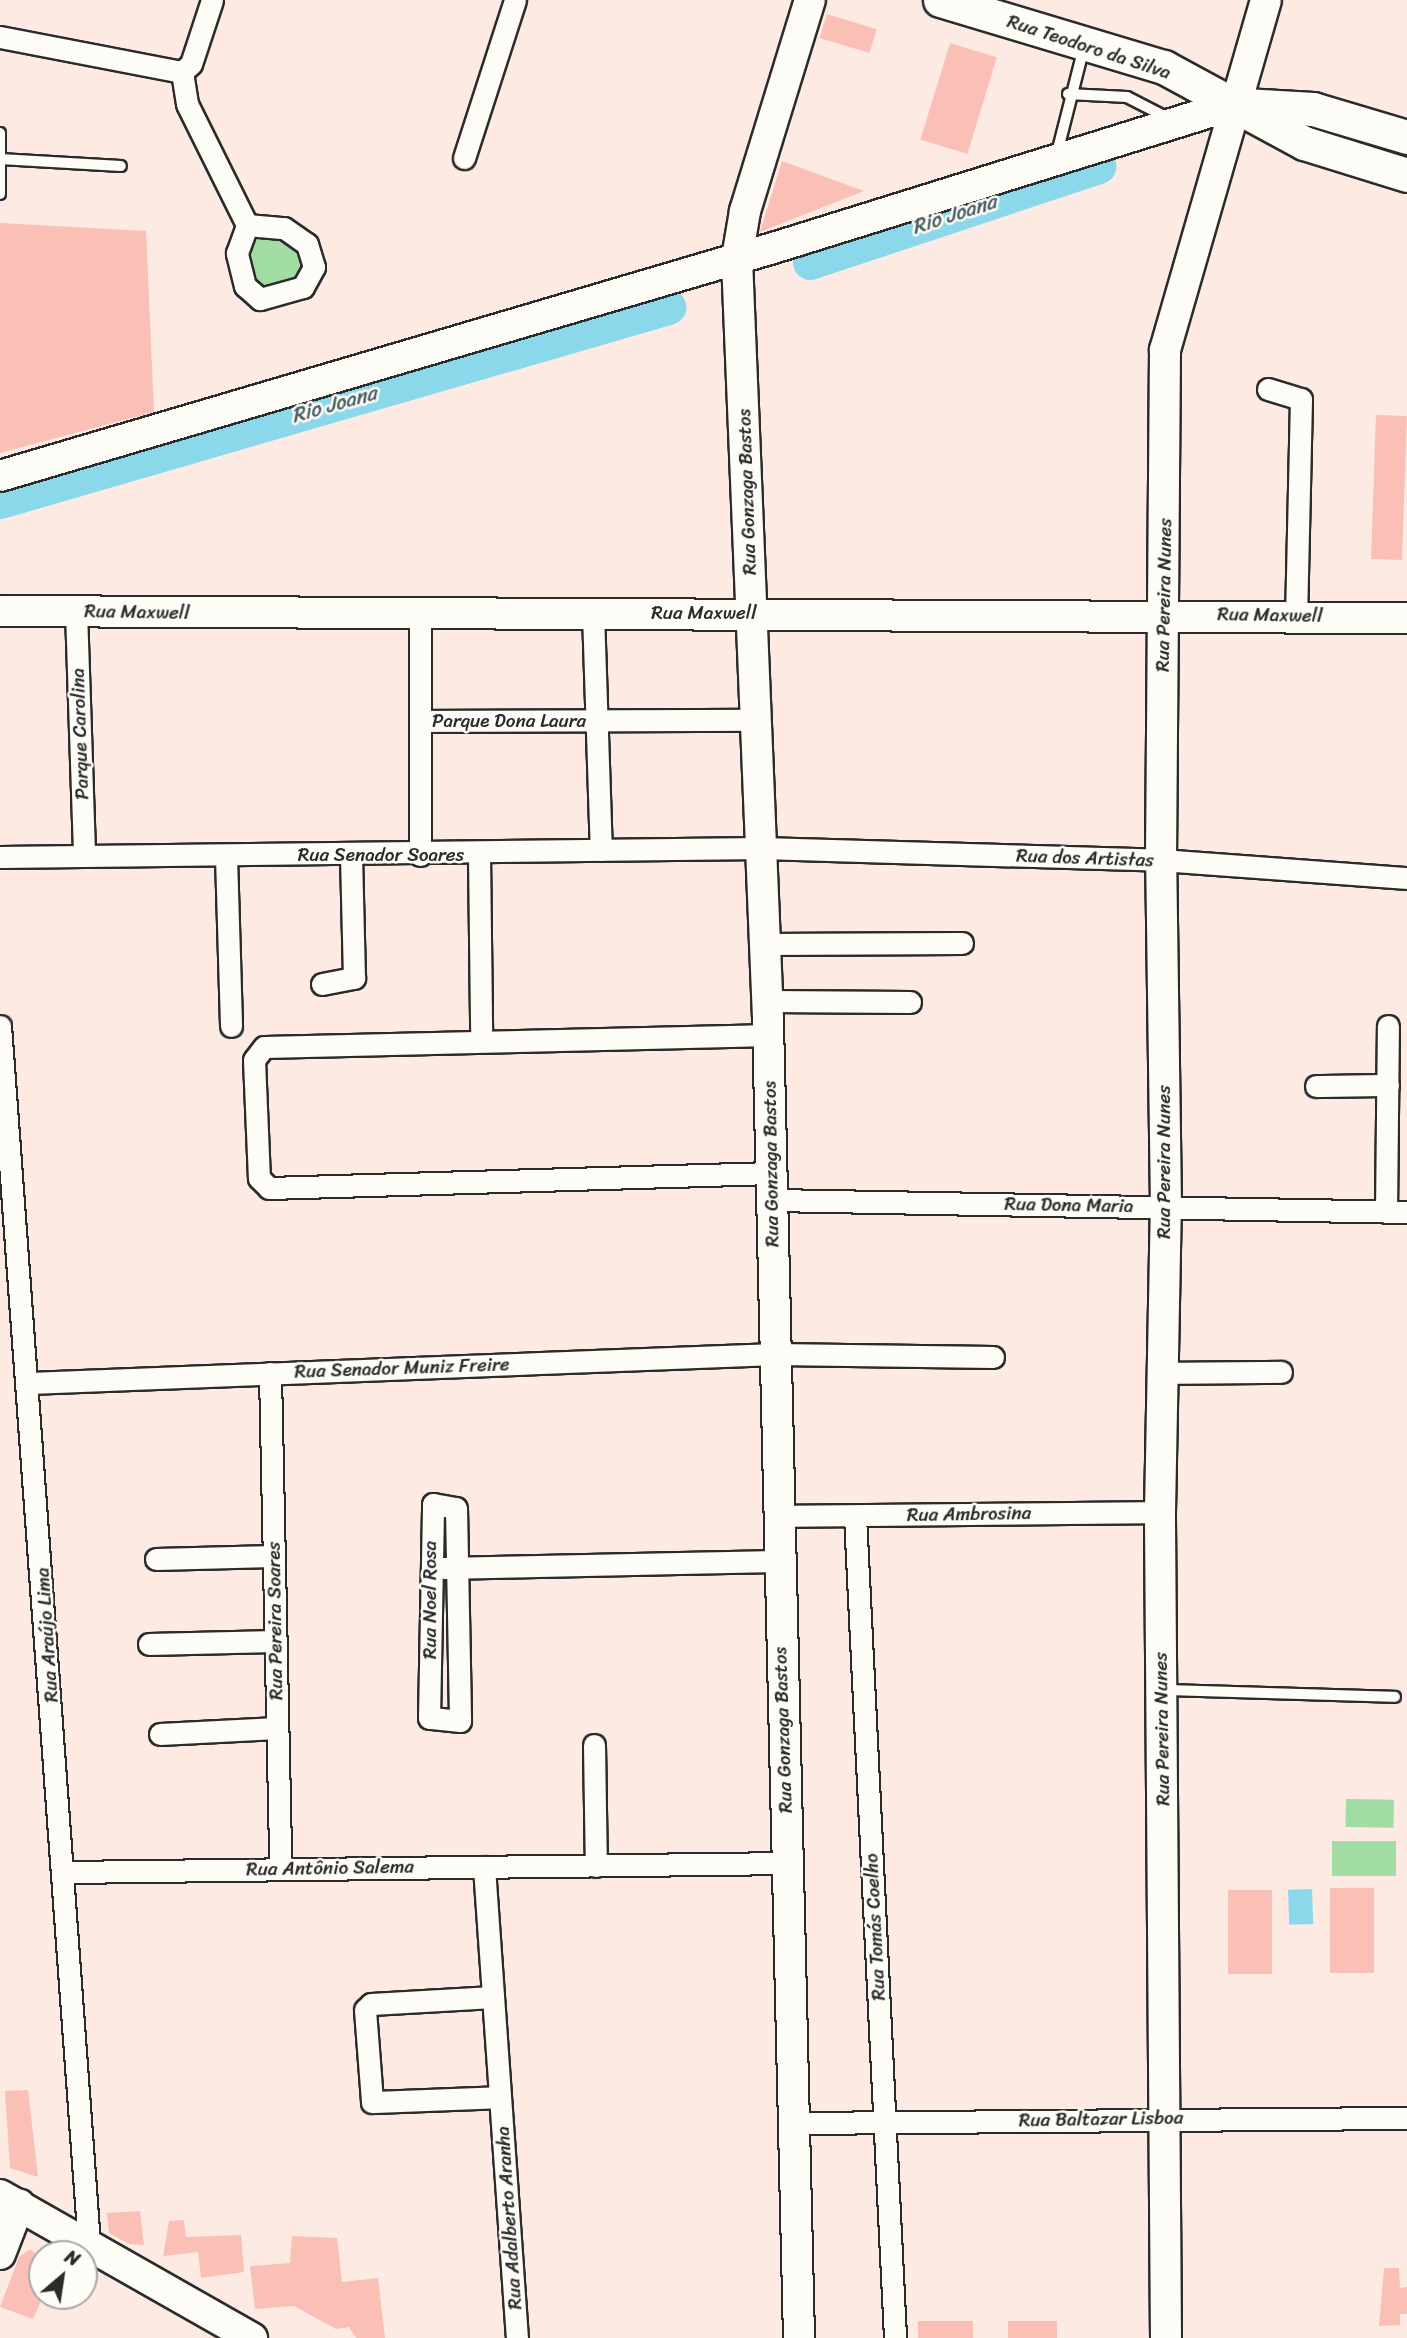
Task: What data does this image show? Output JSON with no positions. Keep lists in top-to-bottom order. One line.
{"streets":{"main road":["Rua Teodoro da Silva","Rua Gonzaga Bastos","Rua Pereira Nunes","Rua Maxwell"],"street":["Parque Dona Laura","Parque Carolina","Rua Senador Soares","Rua dos Artistas","Rua Dona Maria","Rua Senador Muniz Freire","Rua Ambrosina","Rua Noel Rosa","Rua Pereira Soares","Rua Araújo Lima","Rua Antônio Salema","Rua Tomás Coelho","Rua Baltazar Lisboa","Rua Adalberto Aranha"]},"crossings":[["Rua Teodoro da Silva","Rua Pereira Nunes"],["Rua Gonzaga Bastos","Rua Maxwell"],["Rua Gonzaga Bastos","Parque Dona Laura"],["Rua Gonzaga Bastos","Rua Senador Soares"],["Rua Gonzaga Bastos","Rua dos Artistas"],["Rua Gonzaga Bastos","Rua Dona Maria"],["Rua Gonzaga Bastos","Rua Senador Muniz Freire"],["Rua Gonzaga Bastos","Rua Ambrosina"],["Rua Gonzaga Bastos","Rua Antônio Salema"],["Rua Gonzaga Bastos","Rua Baltazar Lisboa"],["Rua Pereira Nunes","Rua Maxwell"],["Rua Pereira Nunes","Rua dos Artistas"],["Rua Pereira Nunes","Rua Dona Maria"],["Rua Pereira Nunes","Rua Ambrosina"],["Rua Pereira Nunes","Rua Baltazar Lisboa"],["Rua Maxwell","Parque Dona Laura"],["Rua Maxwell","Parque Carolina"],["Parque Dona Laura","Rua Senador Soares"],["Parque Carolina","Rua Senador Soares"],["Rua Senador Soares","Rua dos Artistas"],["Rua Senador Muniz Freire","Rua Pereira Soares"],["Rua Senador Muniz Freire","Rua Araújo Lima"],["Rua Ambrosina","Rua Tomás Coelho"],["Rua Pereira Soares","Rua Antônio Salema"],["Rua Araújo Lima","Rua Antônio Salema"],["Rua Antônio Salema","Rua Adalberto Aranha"],["Rua Tomás Coelho","Rua Baltazar Lisboa"]],"water":["Rio Joana"],"north":"top right"}
